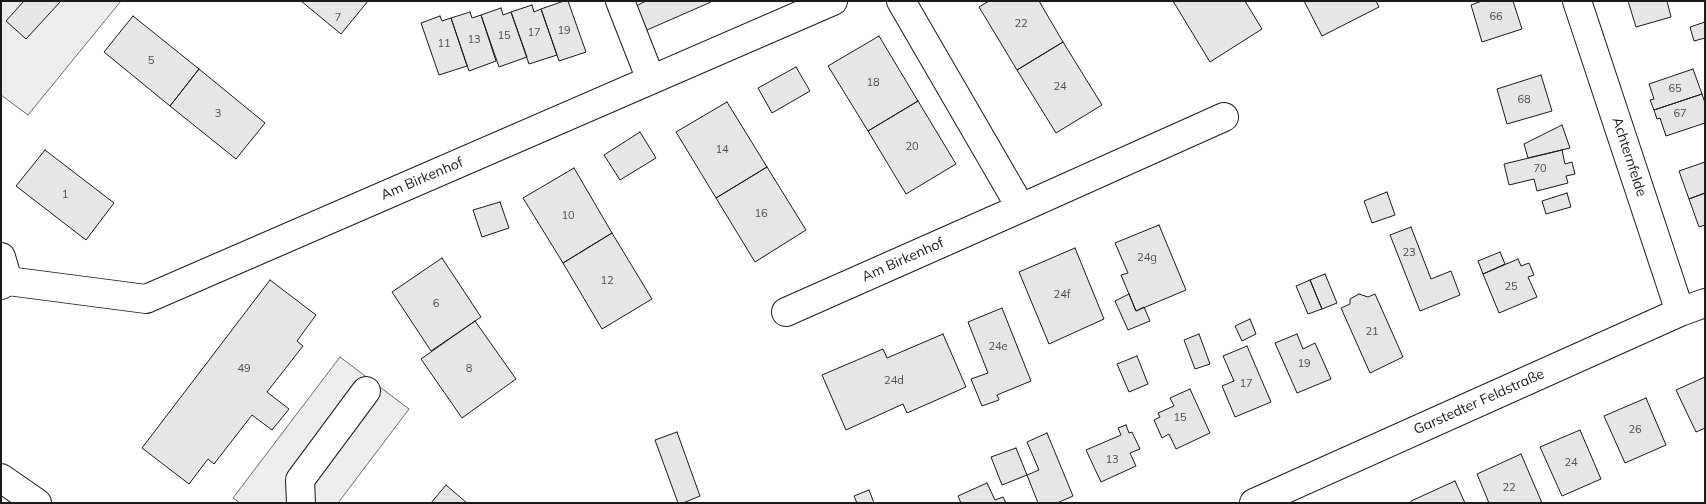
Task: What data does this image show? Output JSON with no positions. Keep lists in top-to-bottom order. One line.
{"streets":{"street":["Achternfelde","Am Birkenhof","Garstedter Feldstraße"]},"crossings":[["Achternfelde","Garstedter Feldstraße"]],"house_numbers":["66","7","22","19","17","15","13","11","5","18","24","65","68","3","67","20","14","70","1","16","10","23","24g","12","25","24f","6","21","24e","19","49","8","24d","17","15","26","13","24","22"]}
